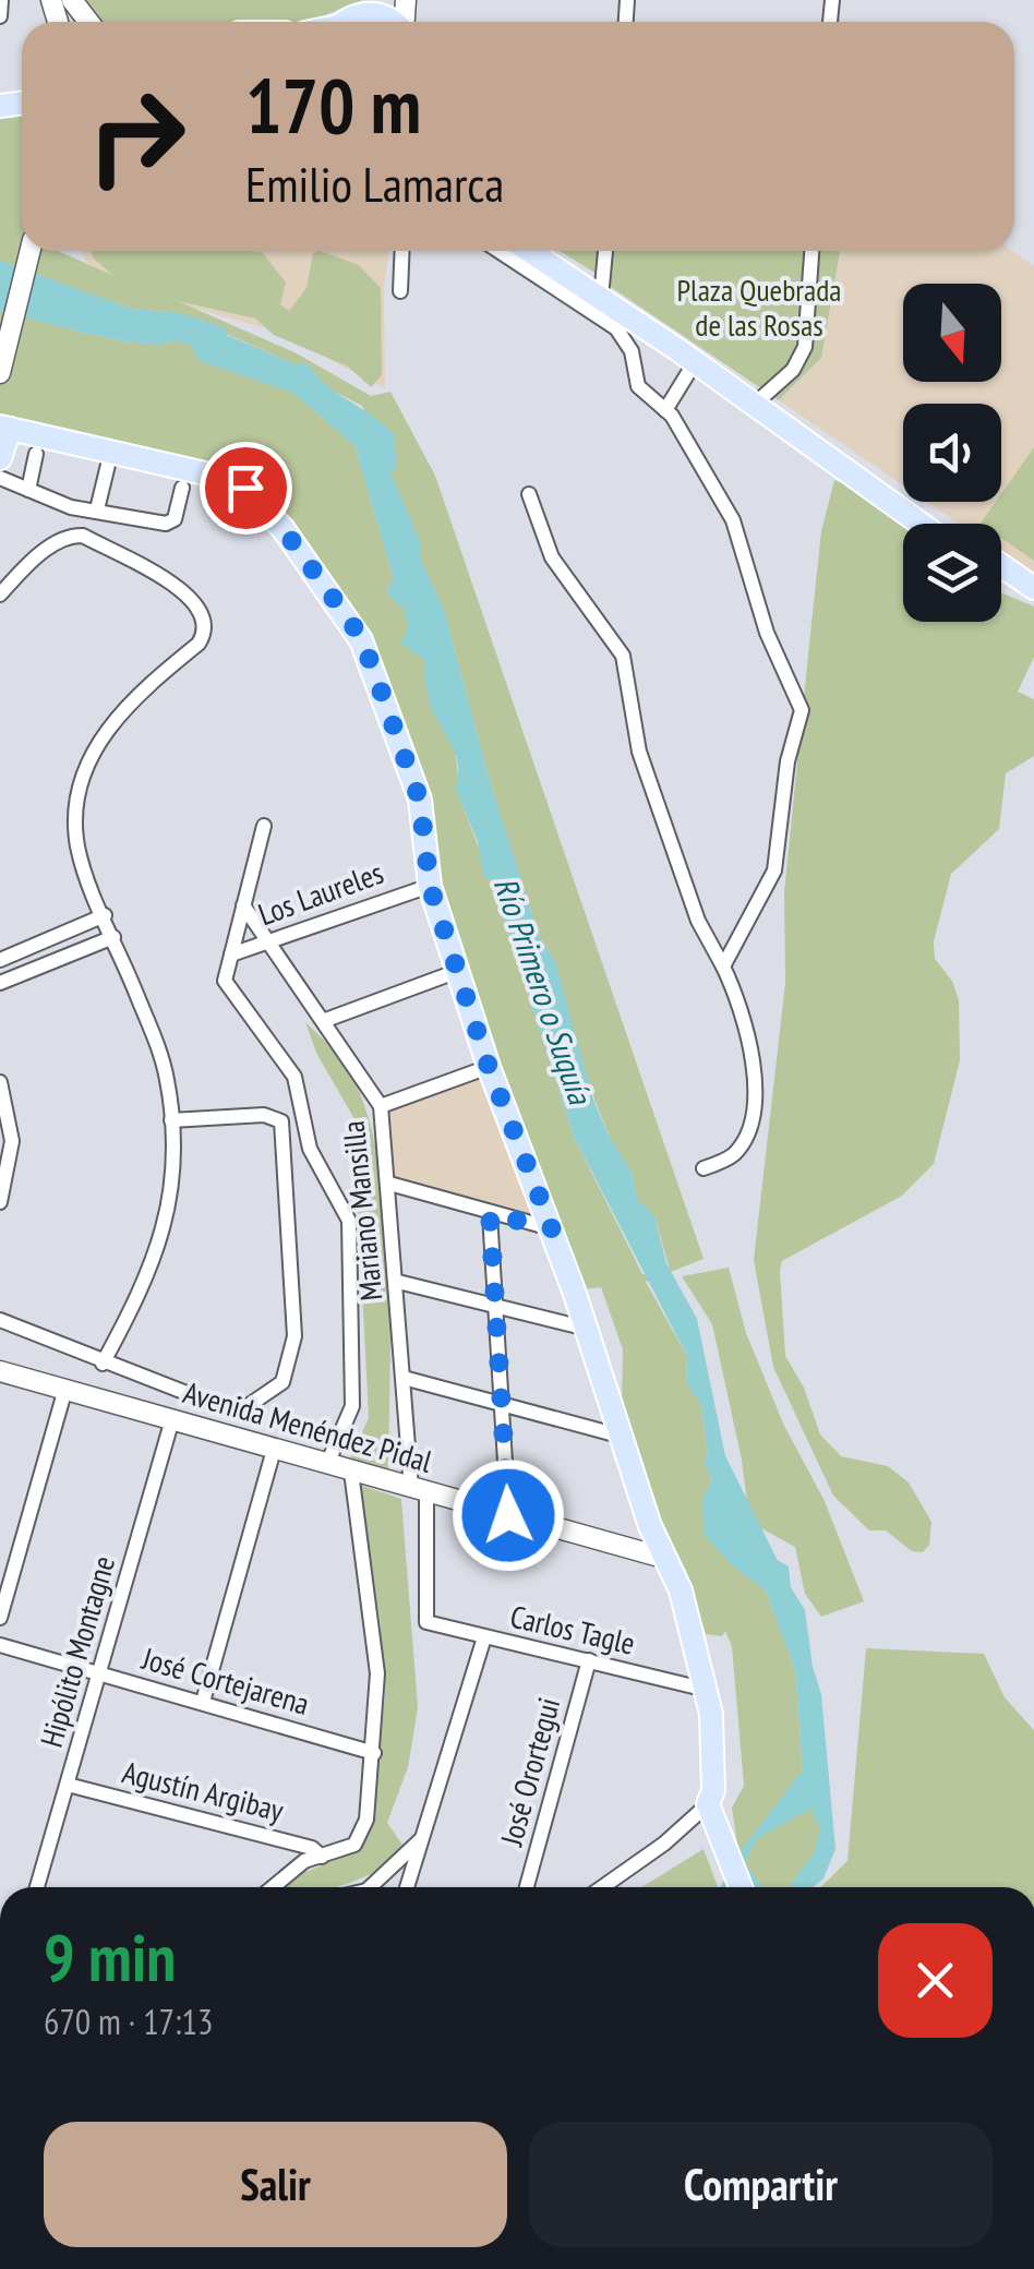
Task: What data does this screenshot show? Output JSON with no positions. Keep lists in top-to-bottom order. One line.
{"streets":{"main road":["Avenida Menéndez Pidal"],"street":["Los Laureles","Mariano Mansilla","Carlos Tagle","Hipólito Montagne","José Cortejarena","José Orortegui","Agustín Argibay"]},"crossings":[["Los Laureles","Mariano Mansilla"],["Mariano Mansilla","Avenida Menéndez Pidal"],["Mariano Mansilla","Carlos Tagle"],["Avenida Menéndez Pidal","Hipólito Montagne"],["Carlos Tagle","José Orortegui"],["Hipólito Montagne","José Cortejarena"],["Hipólito Montagne","Agustín Argibay"]],"water":["Río Primero o Suquía"],"parks":["Plaza Quebrada de las Rosas"],"north":"bottom","page":{"turn":["170 m","Emilio Lamarca"],"heading":["9 min","670 m · 17:13"],"buttons":["Salir","Compartir"]}}
